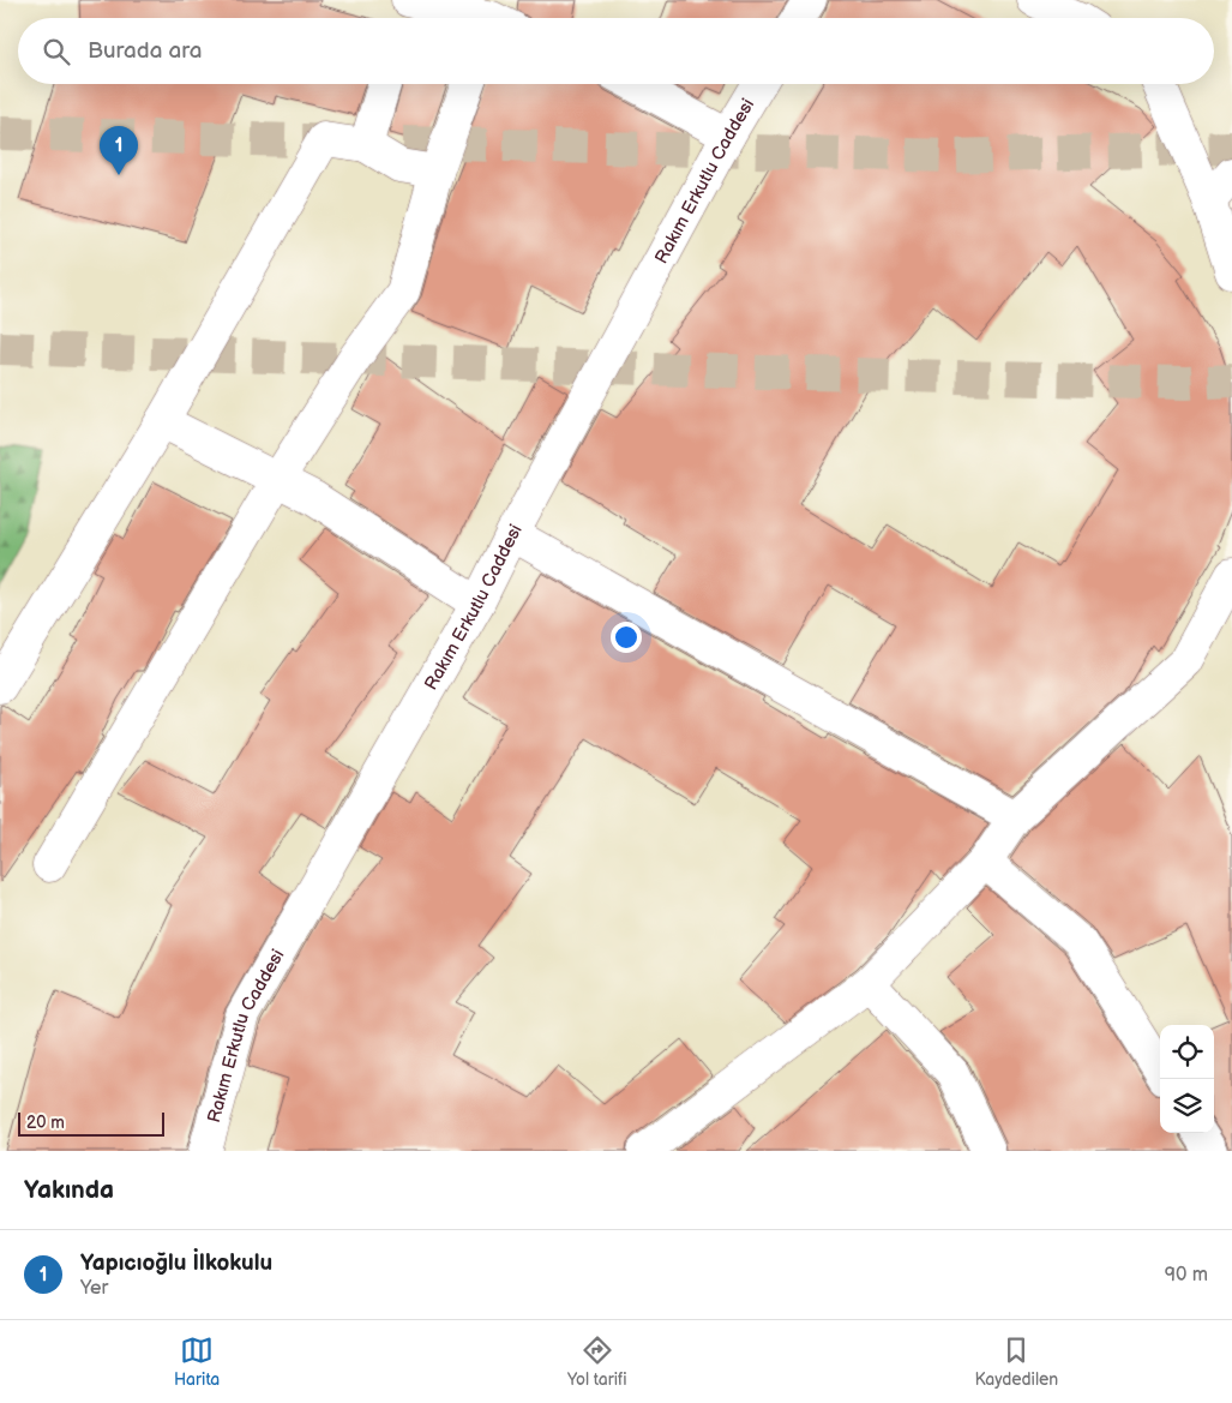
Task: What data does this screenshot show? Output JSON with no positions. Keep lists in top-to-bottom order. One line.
{"streets":{"street":["Rakım Erkutlu Caddesi"]},"scale_bar":"20 m","page":{"search":"Burada ara","pins":"1","scale":"20 m","heading":"Yakında","list":[{"mark":"1","name":"Yapıcıoğlu İlkokulu","note":"Yer","value":"90 m"}],"nav":["Harita","Yol tarifi","Kaydedilen"]}}
